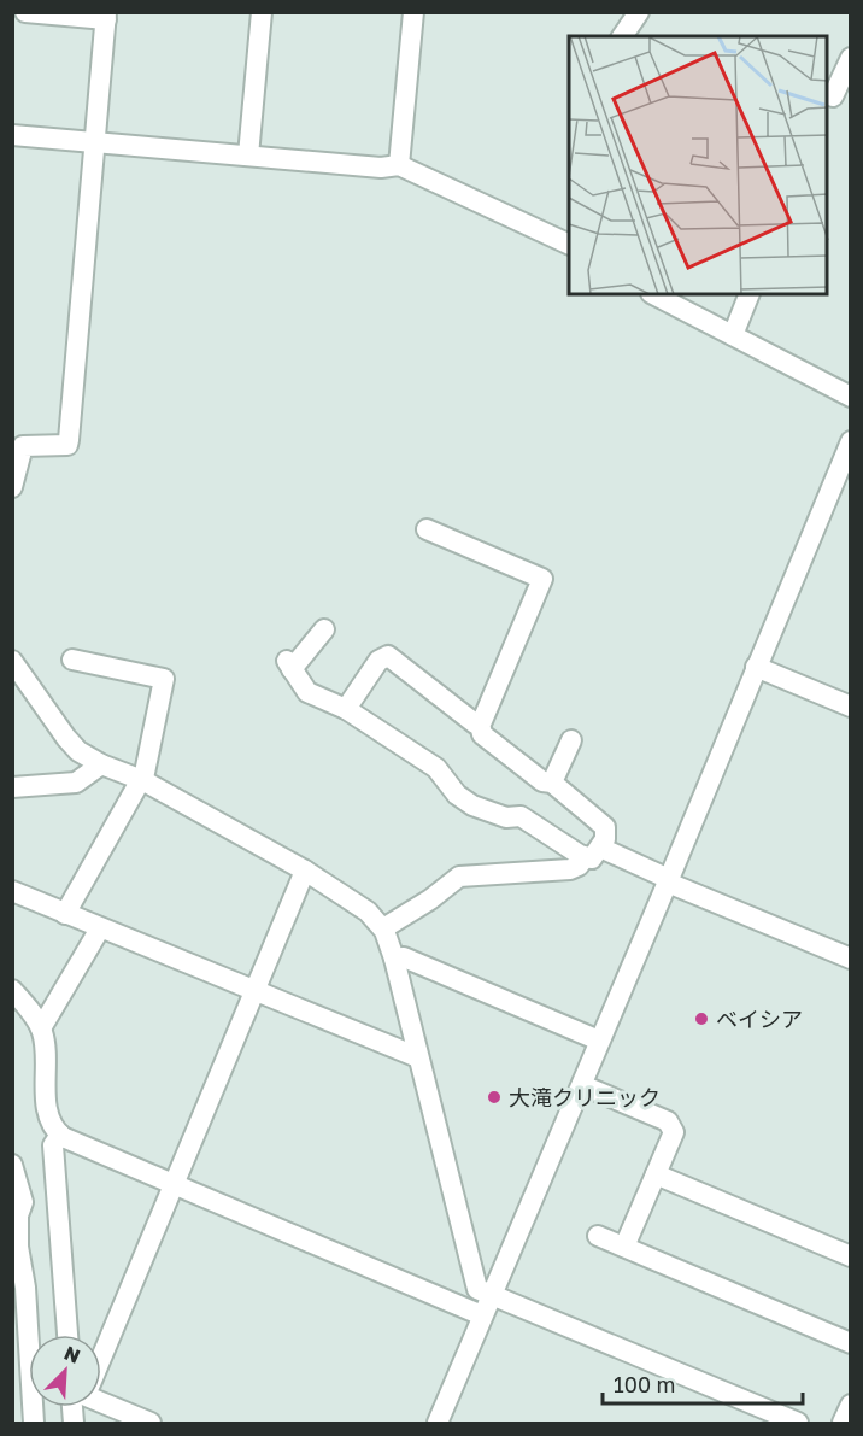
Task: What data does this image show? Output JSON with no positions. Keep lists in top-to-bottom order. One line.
{"places":["ベイシア","大滝クリニック"],"scale_bar":"100 m","north":"top right"}
